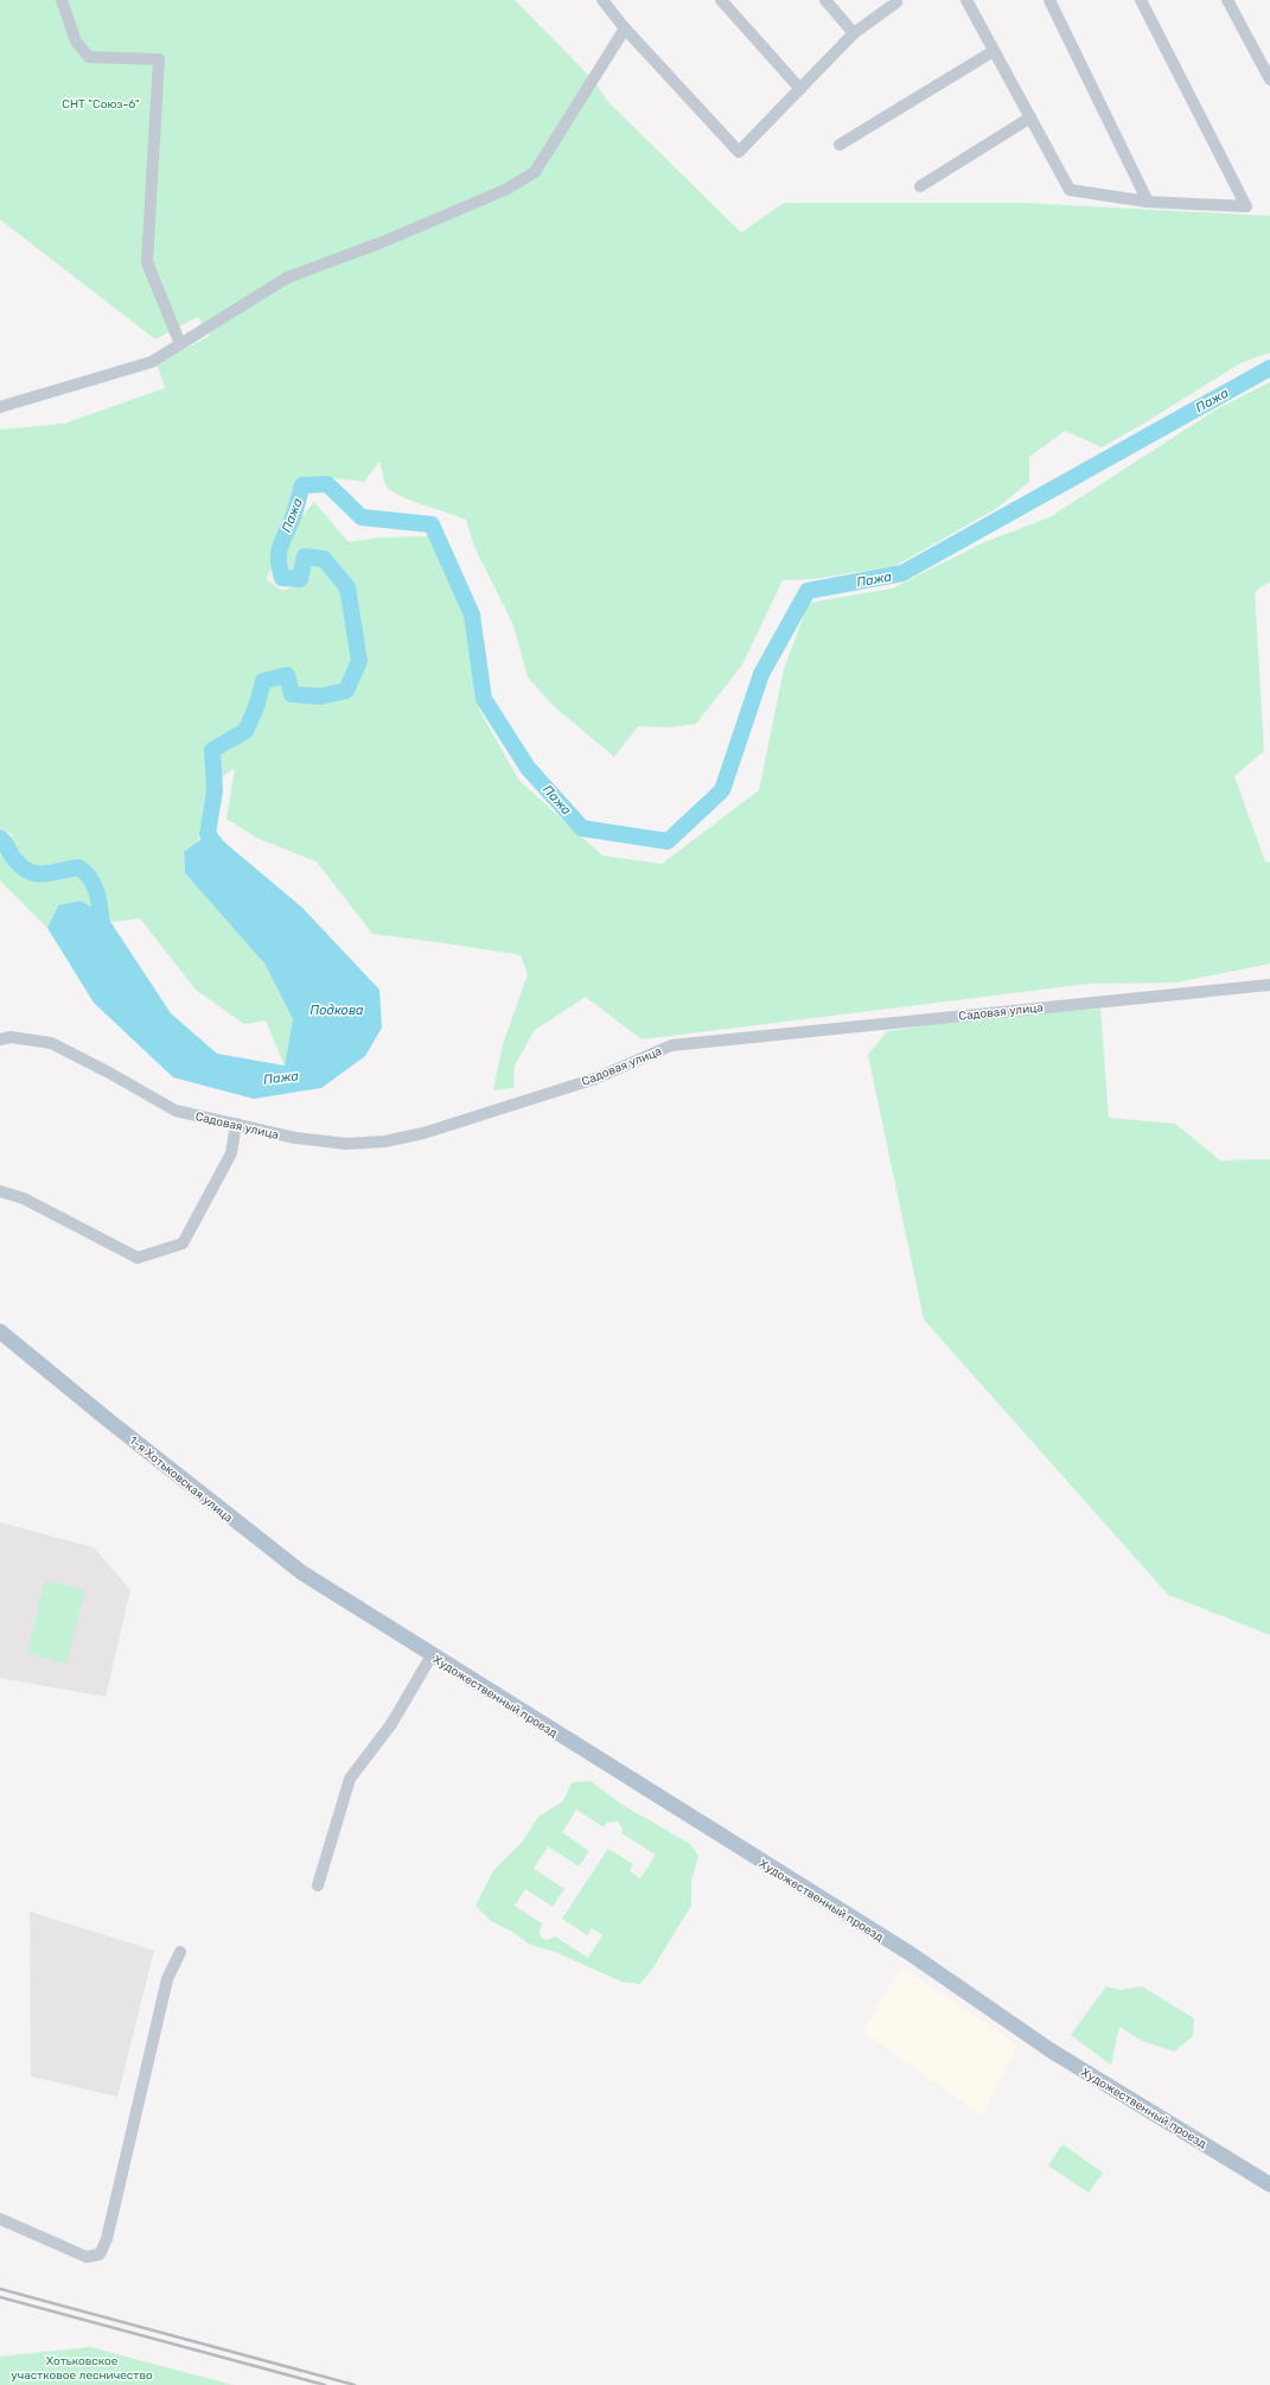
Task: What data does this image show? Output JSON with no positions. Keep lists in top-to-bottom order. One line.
{"streets":{"main road":["1-я Хотьковская улица","Художественный проезд"],"street":["Садовая улица"]},"crossings":[["1-я Хотьковская улица","Художественный проезд"]],"water":["Пажа","Подкова"],"parks":["СНТ \"Союз-6\"","Хотьковское участковое лесничество"]}
